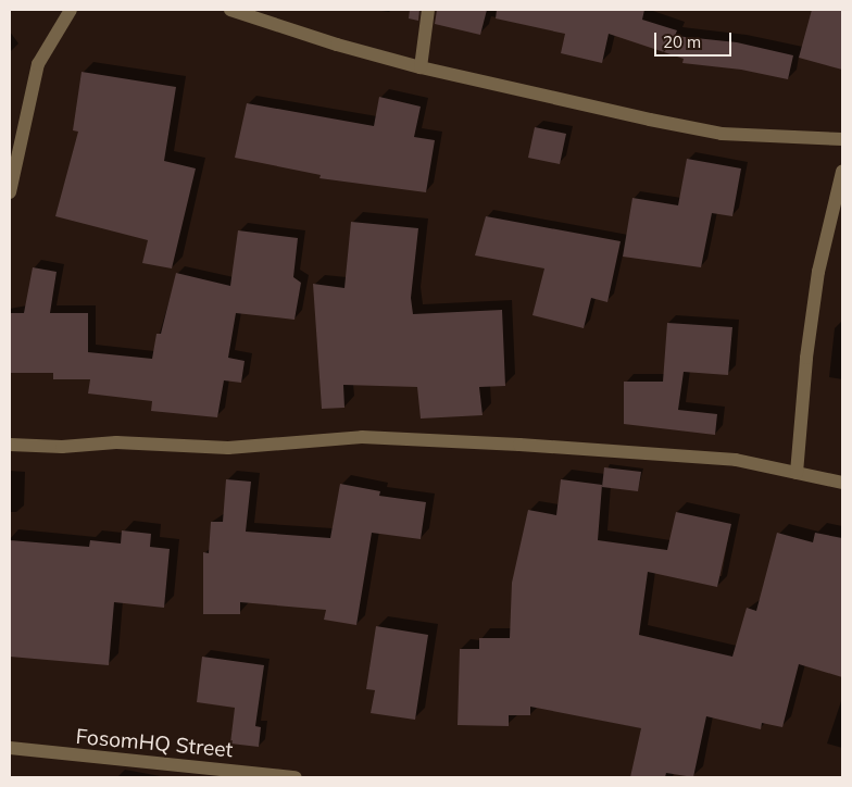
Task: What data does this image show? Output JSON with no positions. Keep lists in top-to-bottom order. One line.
{"streets":{"street":["FosomHQ Street"]},"scale_bar":"20 m"}
